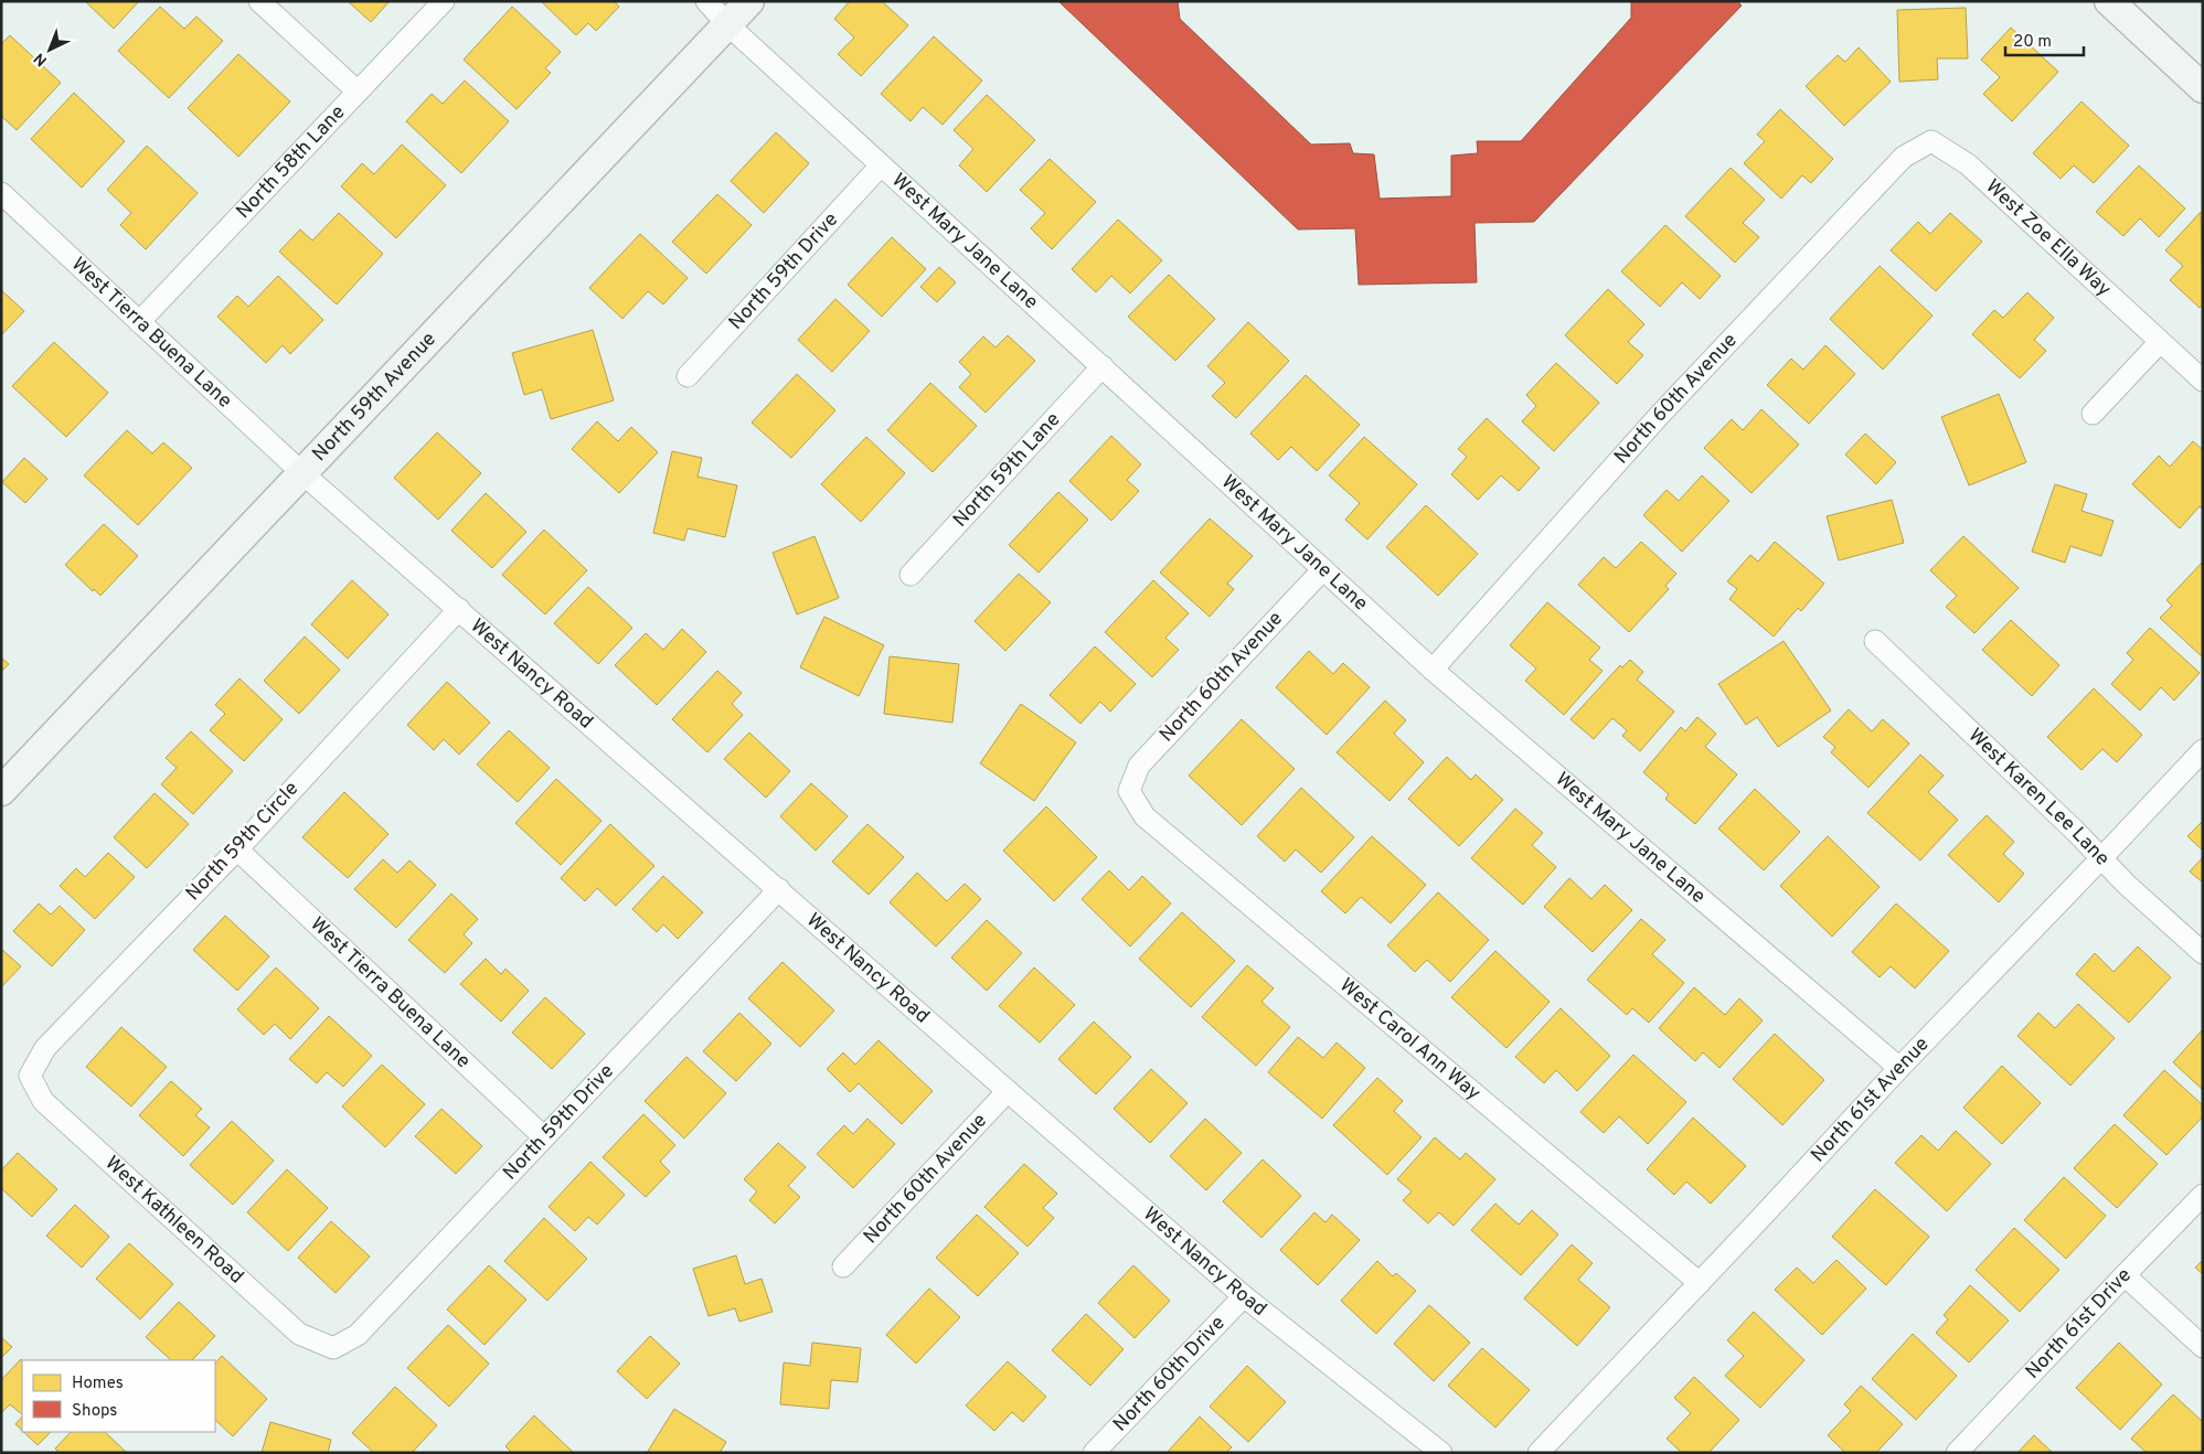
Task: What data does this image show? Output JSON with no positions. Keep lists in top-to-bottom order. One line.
{"streets":{"main road":["North 59th Avenue"],"street":["North 58th Lane","West Zoe Ella Way","West Mary Jane Lane","North 59th Drive","West Tierra Buena Lane","North 60th Avenue","North 59th Lane","West Nancy Road","West Karen Lee Lane","North 59th Circle","West Carol Ann Way","North 61st Avenue","West Kathleen Road","North 61st Drive","North 60th Drive"]},"crossings":[["North 58th Lane","West Tierra Buena Lane"],["West Zoe Ella Way","North 60th Avenue"],["West Mary Jane Lane","North 59th Drive"],["West Mary Jane Lane","North 59th Avenue"],["West Mary Jane Lane","North 60th Avenue"],["West Mary Jane Lane","North 59th Lane"],["West Mary Jane Lane","North 61st Avenue"],["North 59th Drive","West Tierra Buena Lane"],["North 59th Drive","West Nancy Road"],["North 59th Drive","West Kathleen Road"],["West Tierra Buena Lane","North 59th Avenue"],["West Tierra Buena Lane","West Nancy Road"],["West Tierra Buena Lane","North 59th Circle"],["North 59th Avenue","West Nancy Road"],["North 60th Avenue","West Nancy Road"],["North 60th Avenue","West Carol Ann Way"],["West Nancy Road","North 59th Circle"],["West Nancy Road","North 60th Drive"],["West Karen Lee Lane","North 61st Avenue"],["North 59th Circle","West Kathleen Road"],["West Carol Ann Way","North 61st Avenue"]],"legend":["Homes","Shops"],"scale_bar":"20 m","north":"bottom left"}
